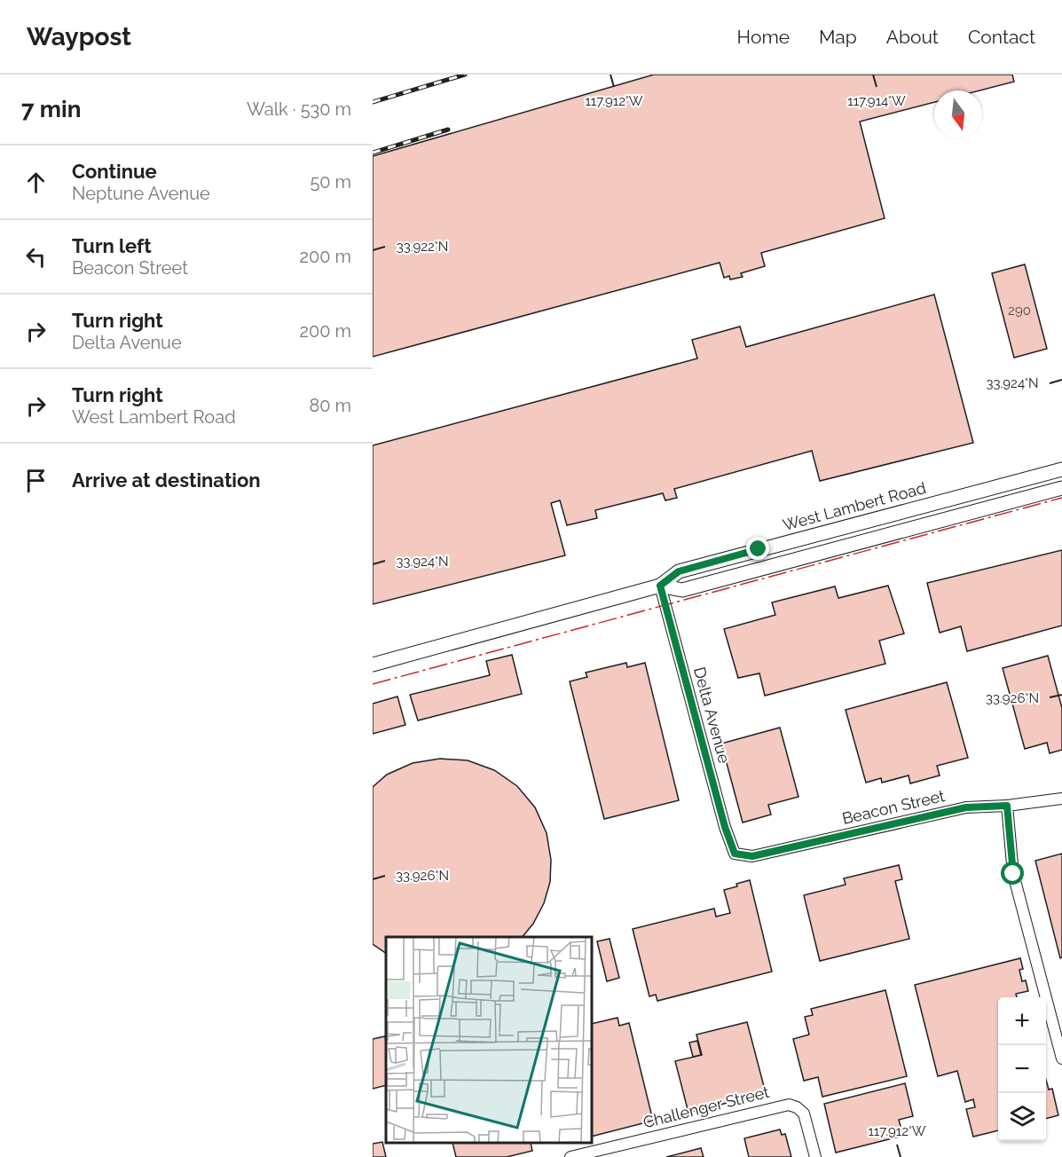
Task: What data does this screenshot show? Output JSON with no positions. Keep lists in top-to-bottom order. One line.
{"streets":{"main road":["West Lambert Road"],"street":["Delta Avenue","Beacon Street","Challenger Street"]},"crossings":[["West Lambert Road","Delta Avenue"],["Delta Avenue","Beacon Street"]],"house_numbers":["290"],"north":"bottom","page":{"header":"Waypost","nav":["Home","Map","About","Contact"],"heading":["7 min","Walk · 530 m"],"list":[["Continue","Neptune Avenue","50 m"],["Turn left","Beacon Street","200 m"],["Turn right","Delta Avenue","200 m"],["Turn right","West Lambert Road","80 m"],"Arrive at destination"],"map_buttons":["+","−"]},"coordinates":["117.912°W","117.914°W","33.922°N","33.924°N","33.926°N"]}
